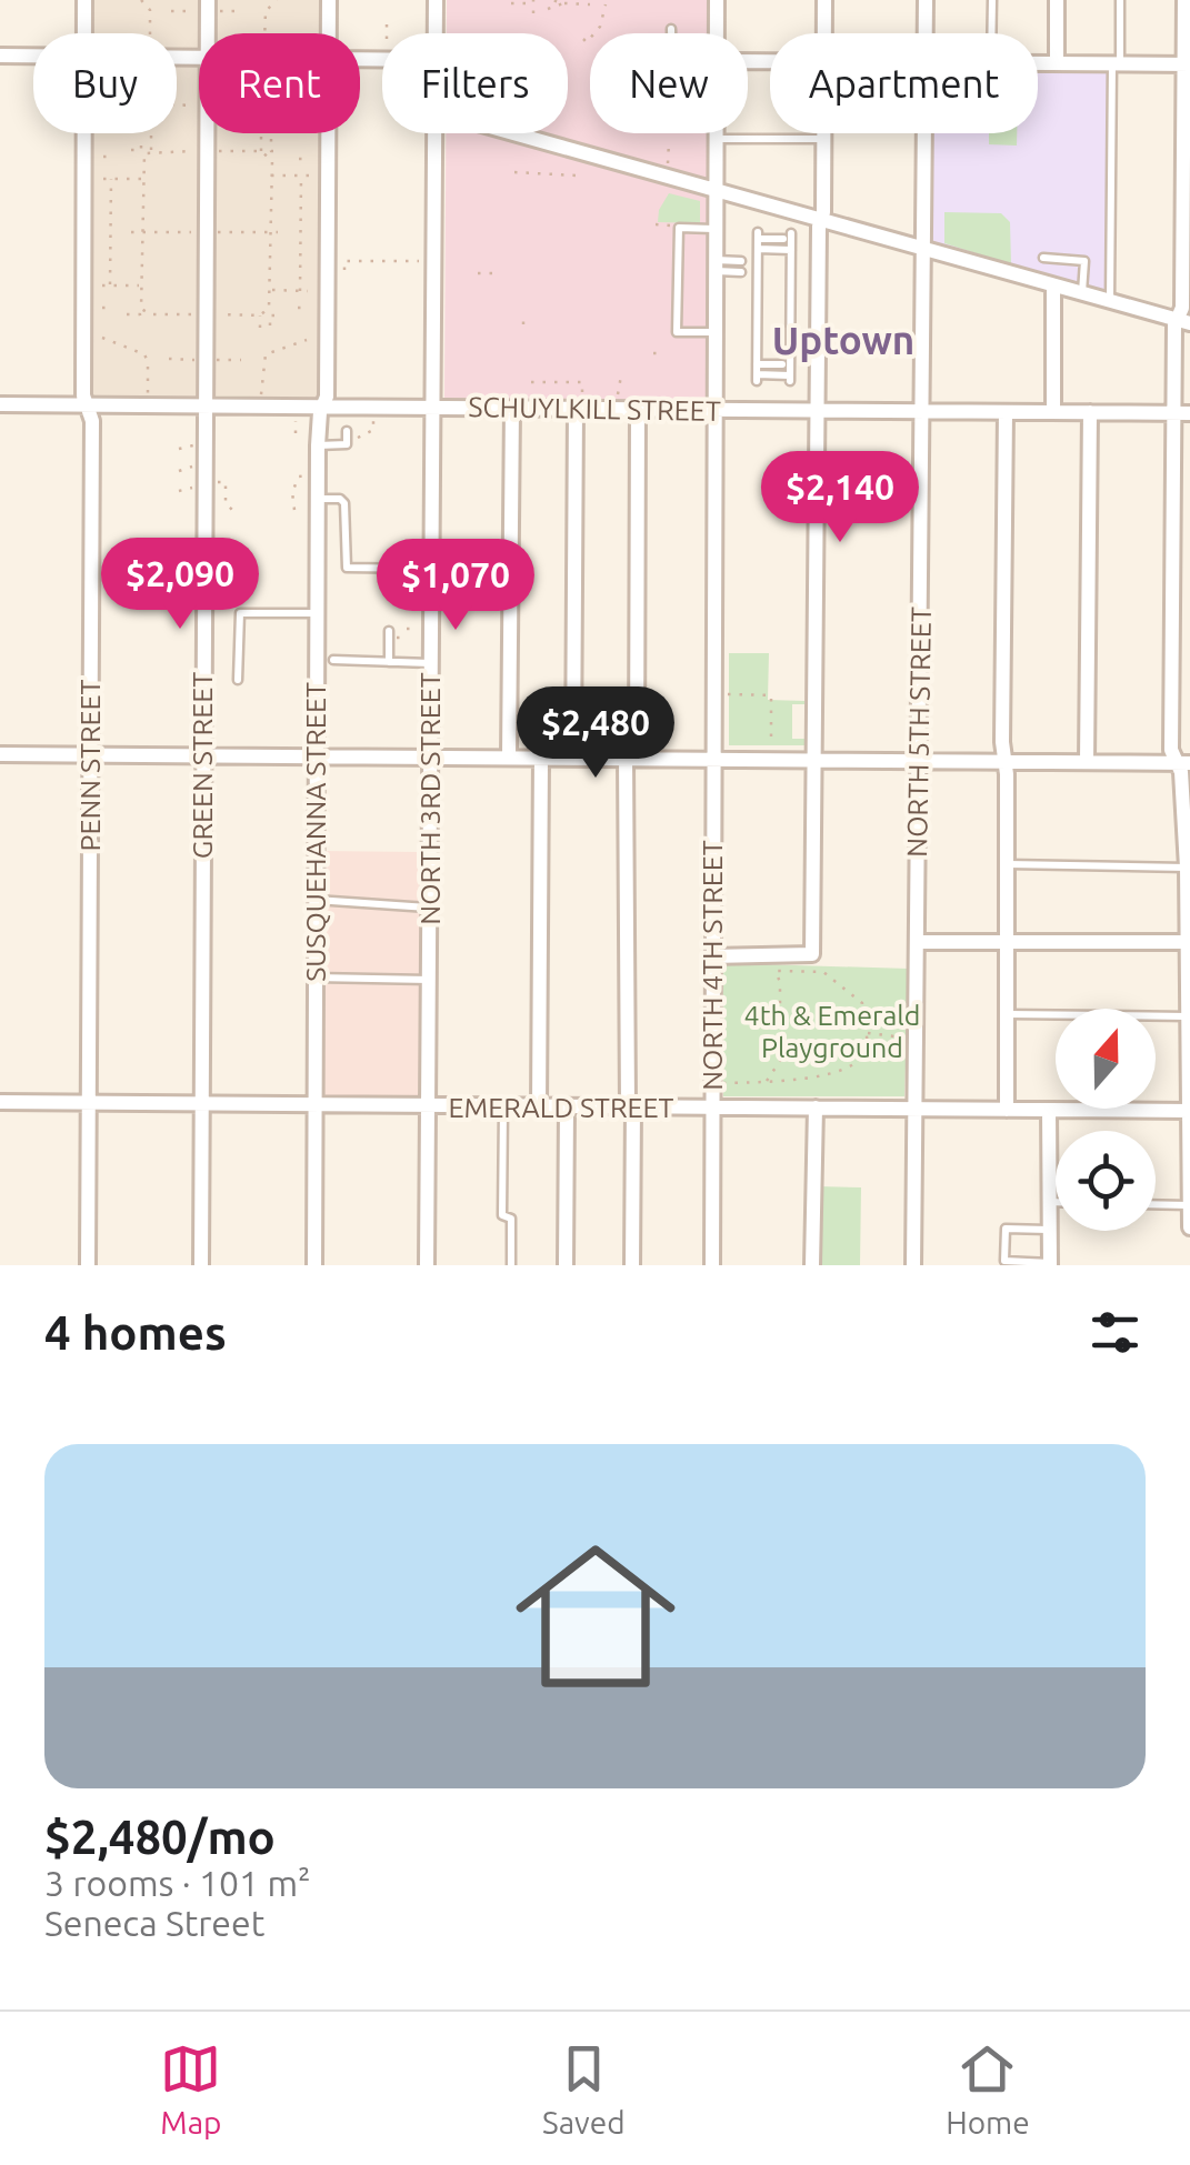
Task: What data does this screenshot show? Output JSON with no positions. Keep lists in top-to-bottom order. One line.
{"streets":{"street":["SCHUYLKILL STREET","NORTH 5TH STREET","PENN STREET","GREEN STREET","NORTH 3RD STREET","SUSQUEHANNA STREET","NORTH 4TH STREET","EMERALD STREET"]},"crossings":[["SCHUYLKILL STREET","NORTH 5TH STREET"],["SCHUYLKILL STREET","PENN STREET"],["SCHUYLKILL STREET","GREEN STREET"],["SCHUYLKILL STREET","NORTH 3RD STREET"],["SCHUYLKILL STREET","SUSQUEHANNA STREET"],["SCHUYLKILL STREET","NORTH 4TH STREET"],["NORTH 5TH STREET","EMERALD STREET"],["PENN STREET","EMERALD STREET"],["GREEN STREET","EMERALD STREET"],["NORTH 3RD STREET","EMERALD STREET"],["SUSQUEHANNA STREET","EMERALD STREET"],["NORTH 4TH STREET","EMERALD STREET"]],"districts":["Uptown"],"parks":["4th & Emerald Playground"],"north":"top","page":{"chip":["Buy","Rent","Filters","New","Apartment"],"price":["$2,140","$2,090","$1,070","$2,480"],"heading":"4 homes","list":[{"name":"$2,480/mo","note":"3 rooms · 101 m² · Seneca Street"}],"tabs":["Map","Saved","Home"]}}
